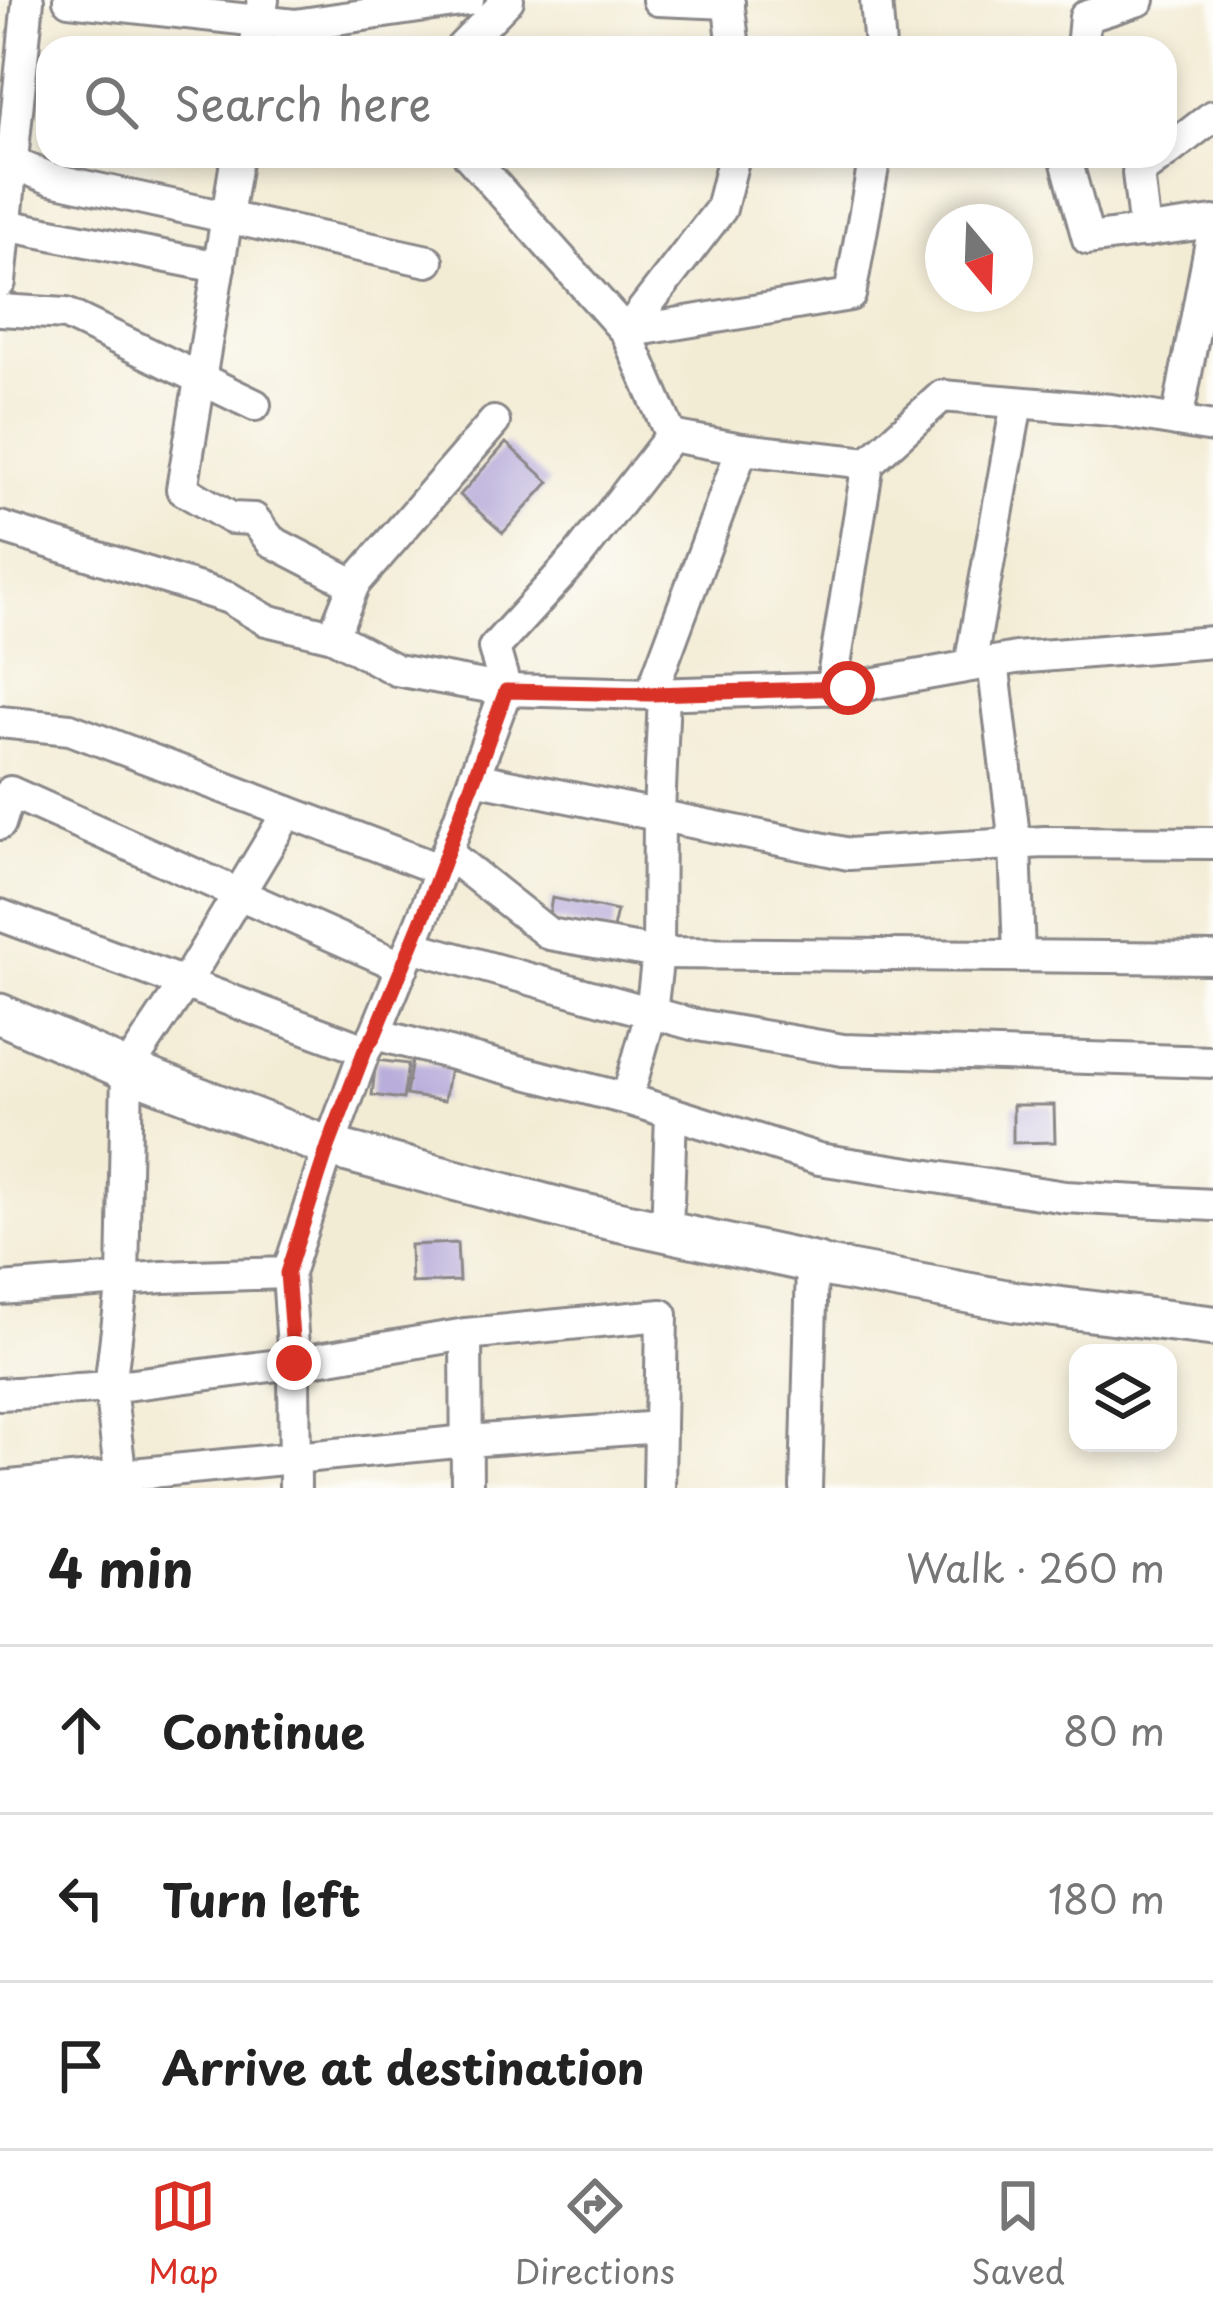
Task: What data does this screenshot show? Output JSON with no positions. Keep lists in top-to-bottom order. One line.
{"north":"bottom","page":{"search":"Search here","heading":["4 min","Walk · 260 m"],"list":[["Continue","80 m"],["Turn left","180 m"],"Arrive at destination"],"nav":["Map","Directions","Saved"]}}
